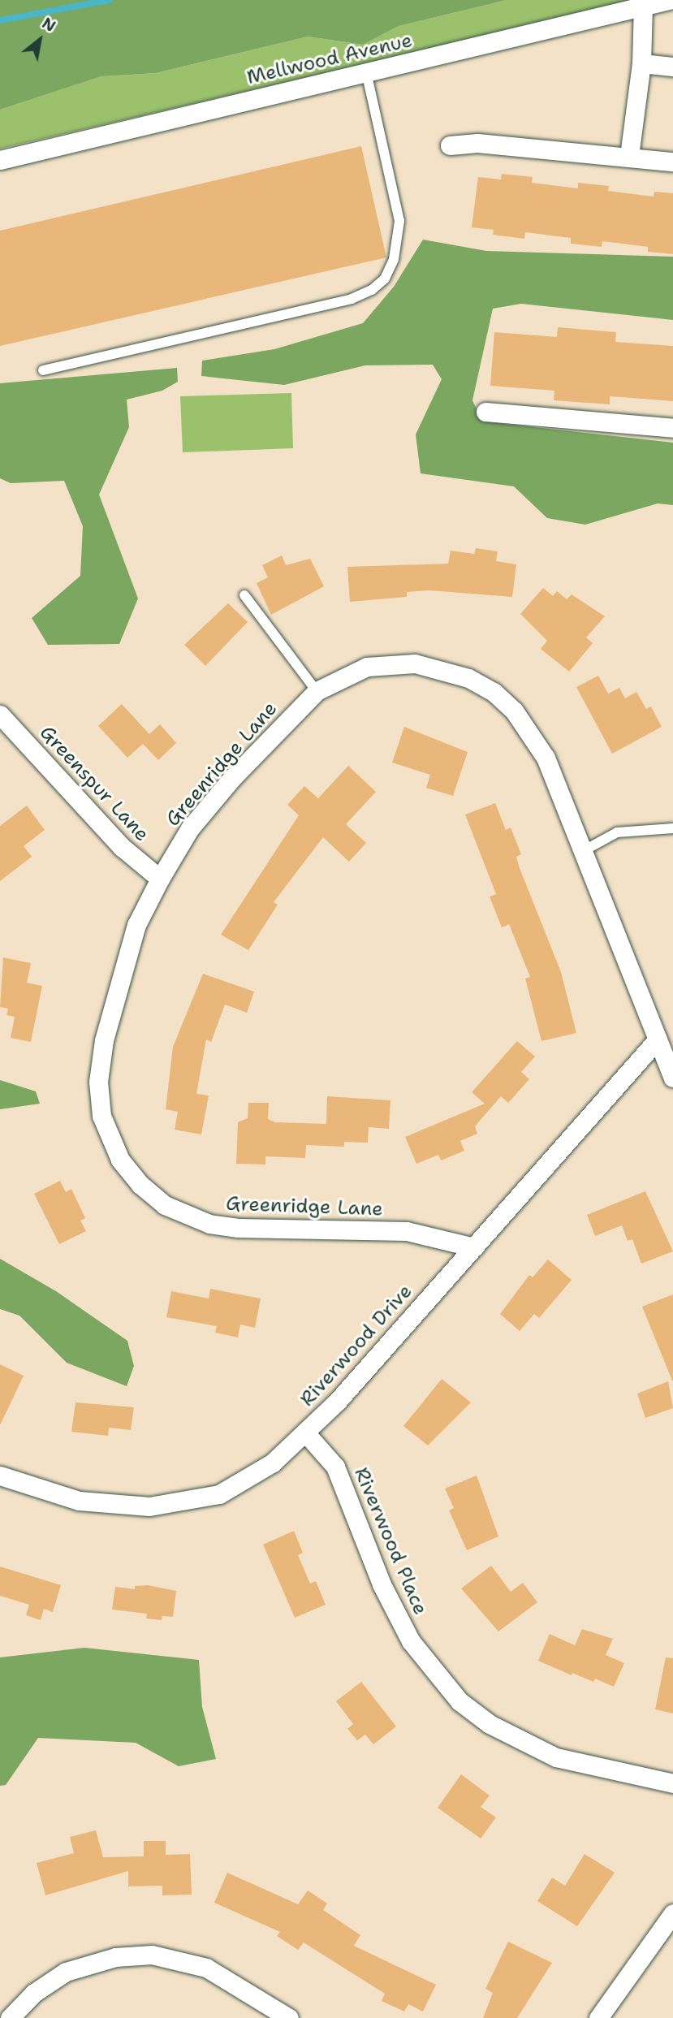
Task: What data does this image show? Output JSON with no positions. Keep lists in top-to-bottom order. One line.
{"streets":{"street":["Mellwood Avenue","Greenridge Lane","Greenspur Lane","Riverwood Drive","Riverwood Place"]},"crossings":[["Greenridge Lane","Greenspur Lane"],["Greenridge Lane","Riverwood Drive"],["Riverwood Drive","Riverwood Place"]],"north":"top right"}
